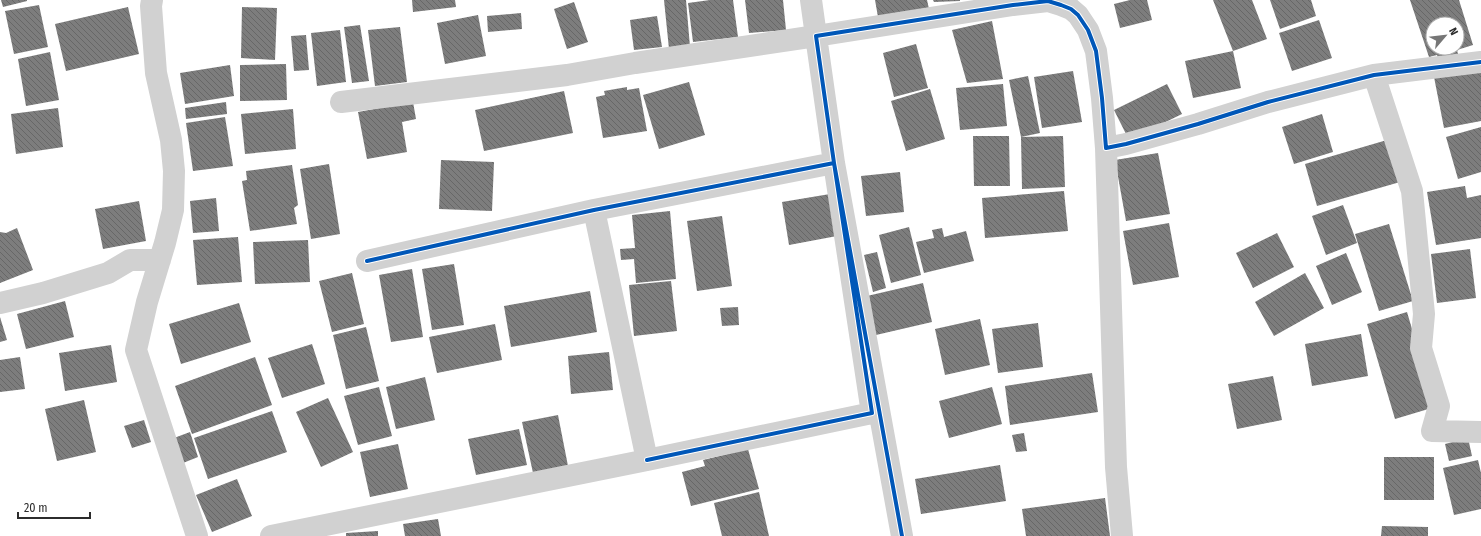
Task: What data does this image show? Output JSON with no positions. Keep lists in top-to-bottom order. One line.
{"scale_bar":"20 m","north":"top right"}
